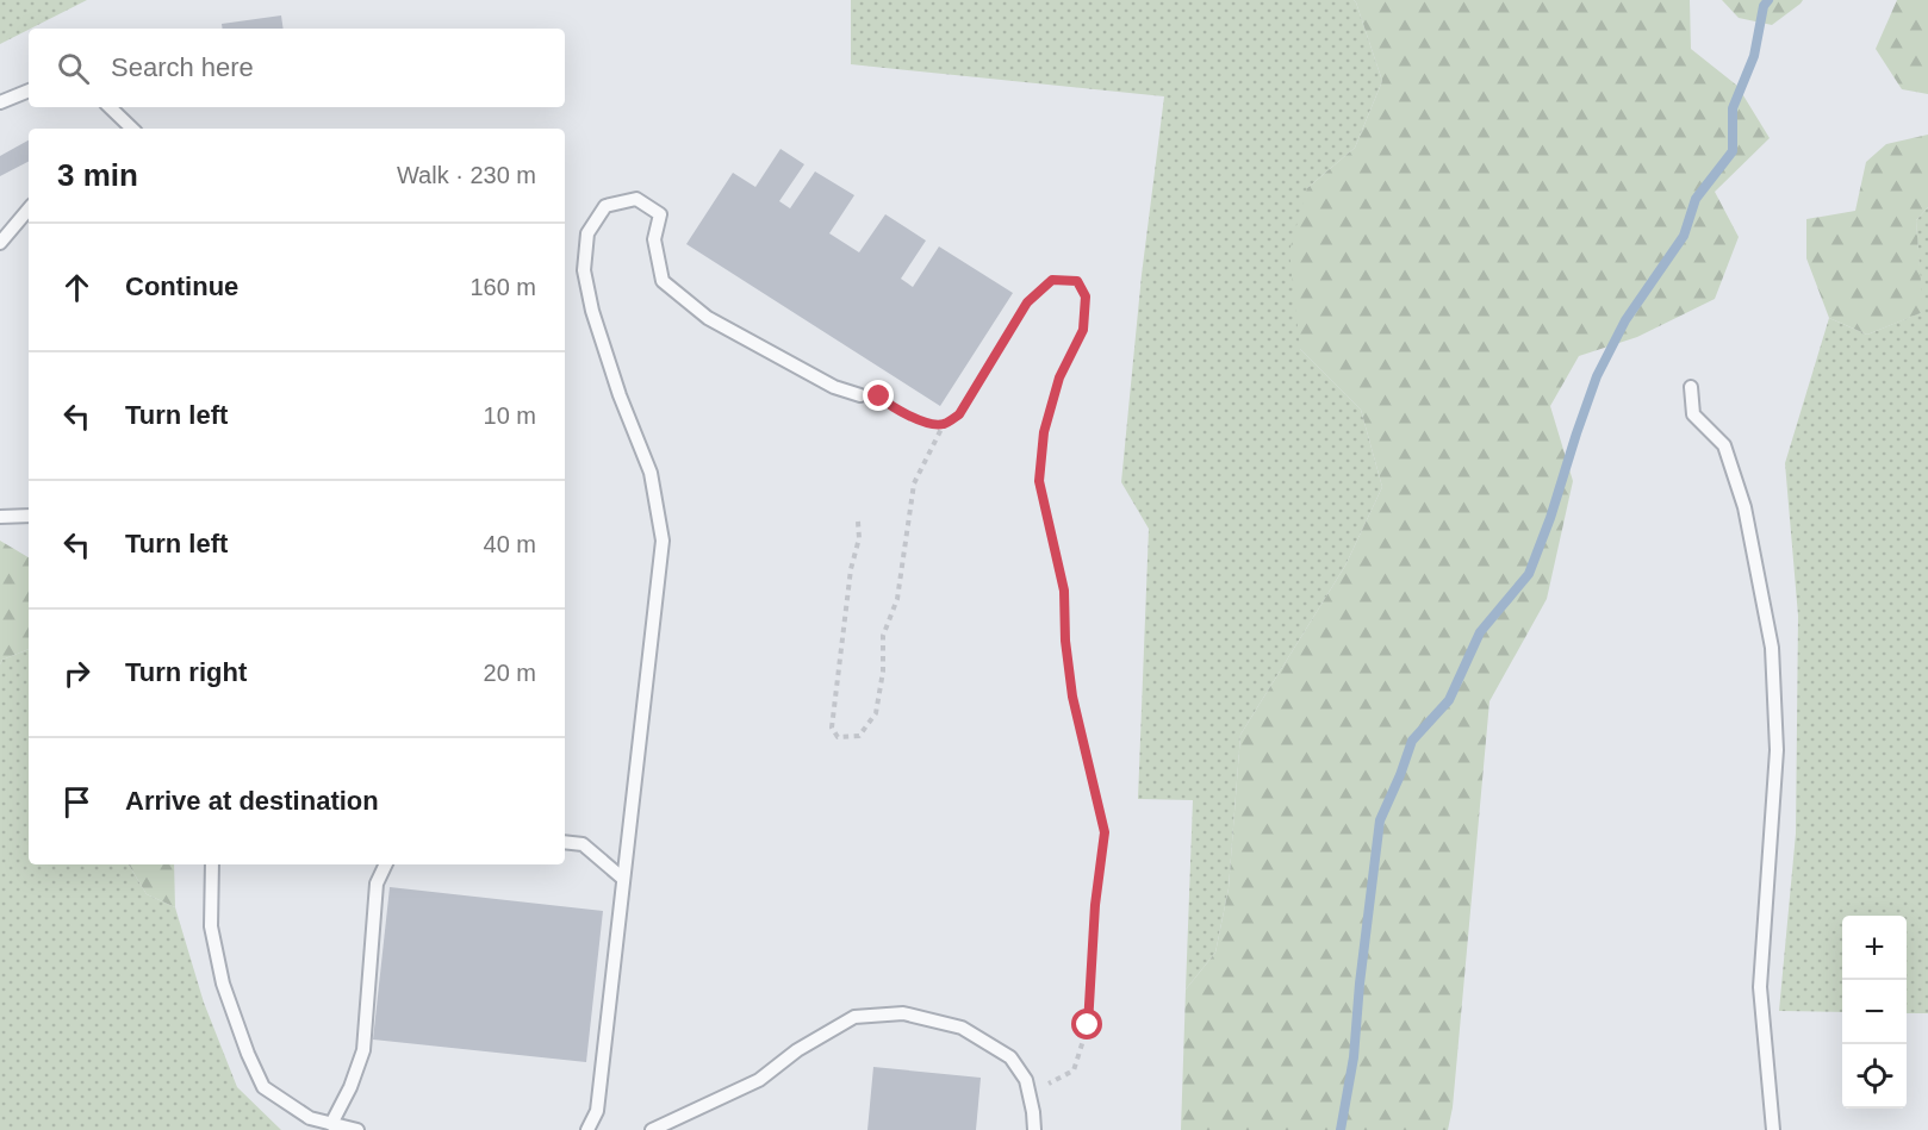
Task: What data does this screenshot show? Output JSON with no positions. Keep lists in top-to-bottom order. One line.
{"page":{"search":"Search here","heading":["3 min","Walk · 230 m"],"list":[["Continue","160 m"],["Turn left","10 m"],["Turn left","40 m"],["Turn right","20 m"],"Arrive at destination"],"map_buttons":["+","−"]}}
